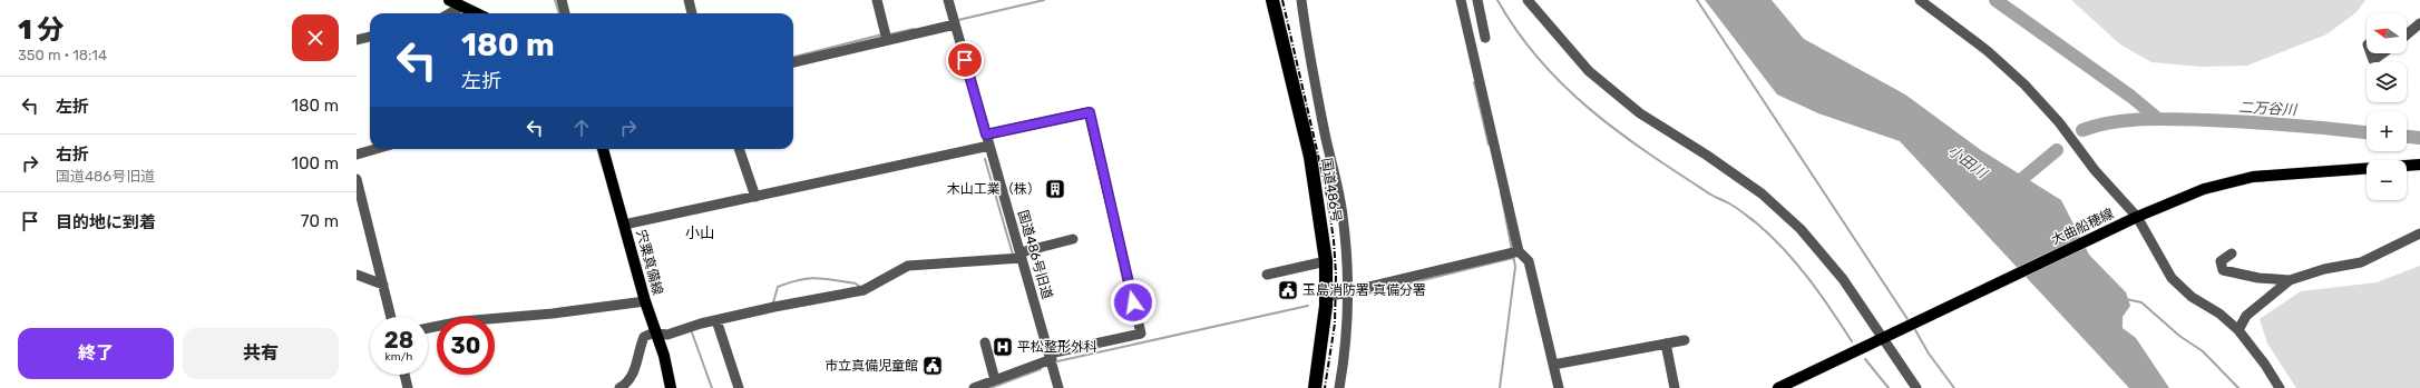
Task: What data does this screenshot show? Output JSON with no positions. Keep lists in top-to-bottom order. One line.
{"streets":{"highway":["国道486号"],"main road":["大曲船穂線","宍粟真備線"],"street":["国道486号旧道"]},"districts":["小山"],"water":["二万谷川","小田川"],"places":{"building":["木山工業（株）"],"public building":["玉島消防署 真備分署","市立真備児童館"],"hospital":["平松整形外科"]},"north":"left","page":{"heading":["1 分","350 m · 18:14"],"map_buttons":["+","−"],"turn":["180 m","左折"],"list":[{"name":"左折","value":"180 m"},{"name":"右折","note":"国道486号旧道","value":"100 m"},{"name":"目的地に到着","value":"70 m"}],"speed":"28 km/h","limit":"30","buttons":["終了","共有"]}}
